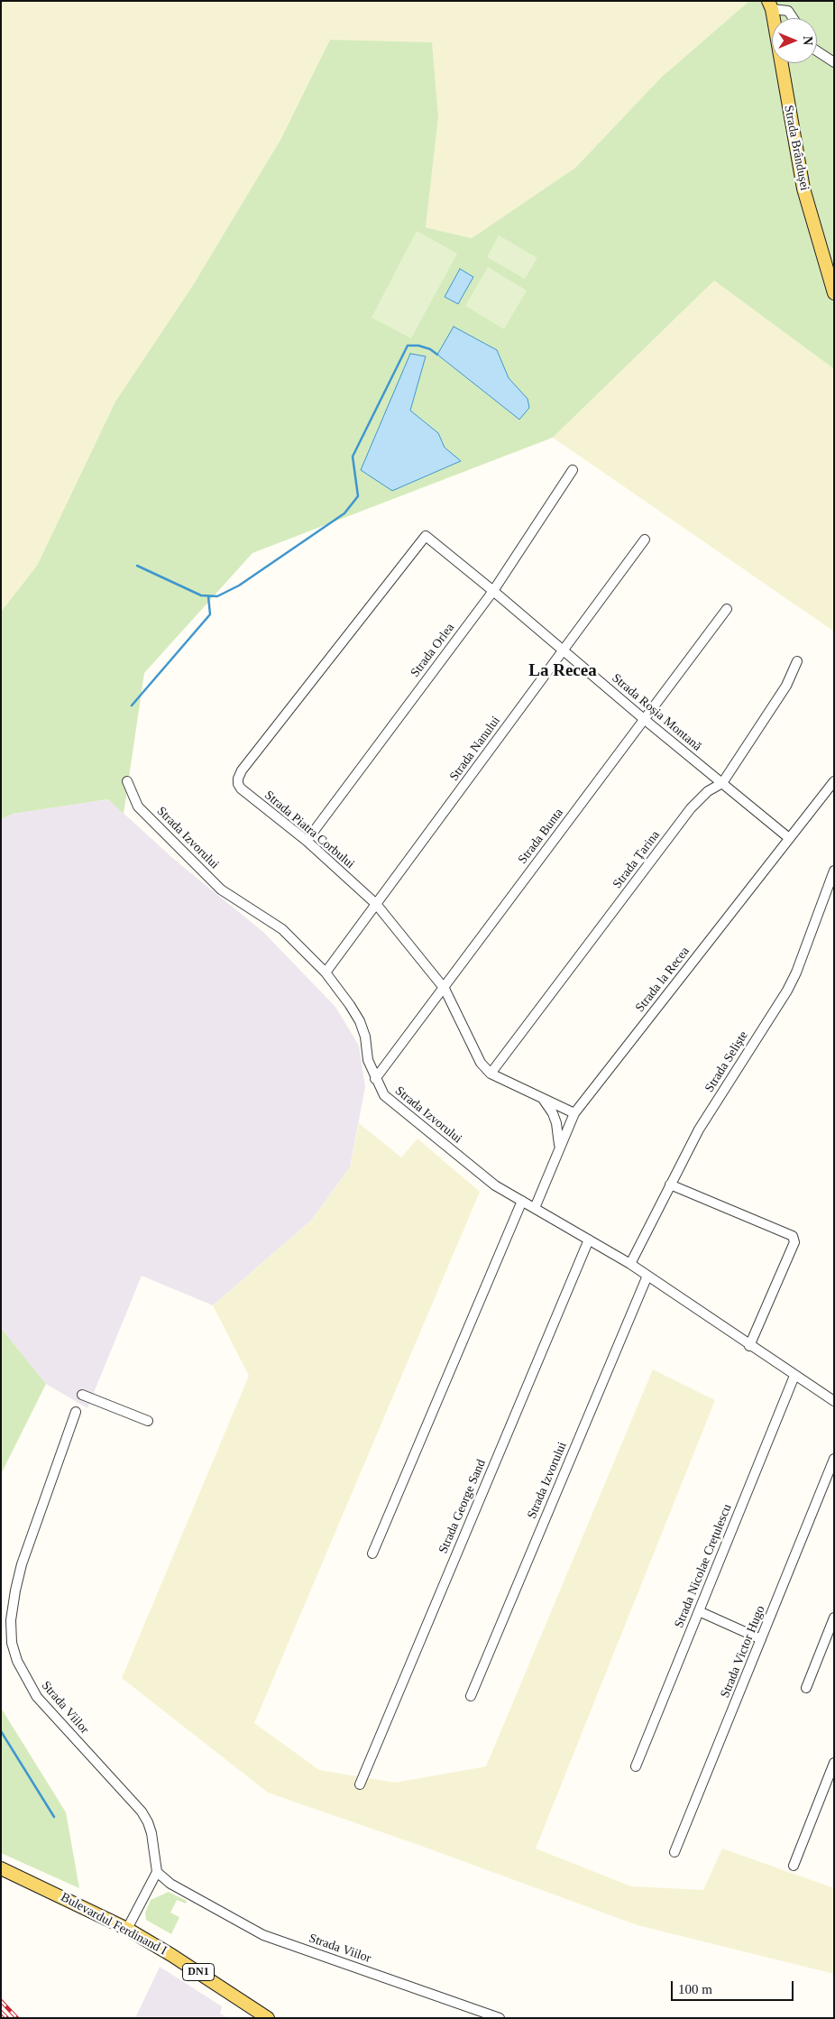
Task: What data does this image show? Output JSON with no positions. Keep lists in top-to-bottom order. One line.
{"streets":{"main road":["Strada Brândușei","Bulevardul Ferdinand I","DN1"],"street":["Strada Orlea","Strada Roșia Montană","Strada Nanului","Strada Piatra Corbului","Strada Bunta","Strada Izvorului","Strada Țarina","Strada la Recea","Strada Seliște","Strada George Sand","Strada Nicolae Crețulescu","Strada Victor Hugo","Strada Viilor"]},"crossings":[["Strada Orlea","Strada Roșia Montană"],["Strada Orlea","Strada Piatra Corbului"],["Strada Roșia Montană","Strada Nanului"],["Strada Roșia Montană","Strada Piatra Corbului"],["Strada Roșia Montană","Strada Bunta"],["Strada Roșia Montană","Strada Țarina"],["Strada Roșia Montană","Strada la Recea"],["Strada Nanului","Strada Piatra Corbului"],["Strada Nanului","Strada Izvorului"],["Strada Piatra Corbului","Strada Bunta"],["Strada Piatra Corbului","Strada Țarina"],["Strada Piatra Corbului","Strada la Recea"],["Strada Bunta","Strada Izvorului"],["Strada Izvorului","Strada la Recea"],["Strada Izvorului","Strada Seliște"],["Strada Izvorului","Strada George Sand"],["Strada Izvorului","Strada Nicolae Crețulescu"]],"districts":["La Recea"],"scale_bar":"100 m","north":"right"}
